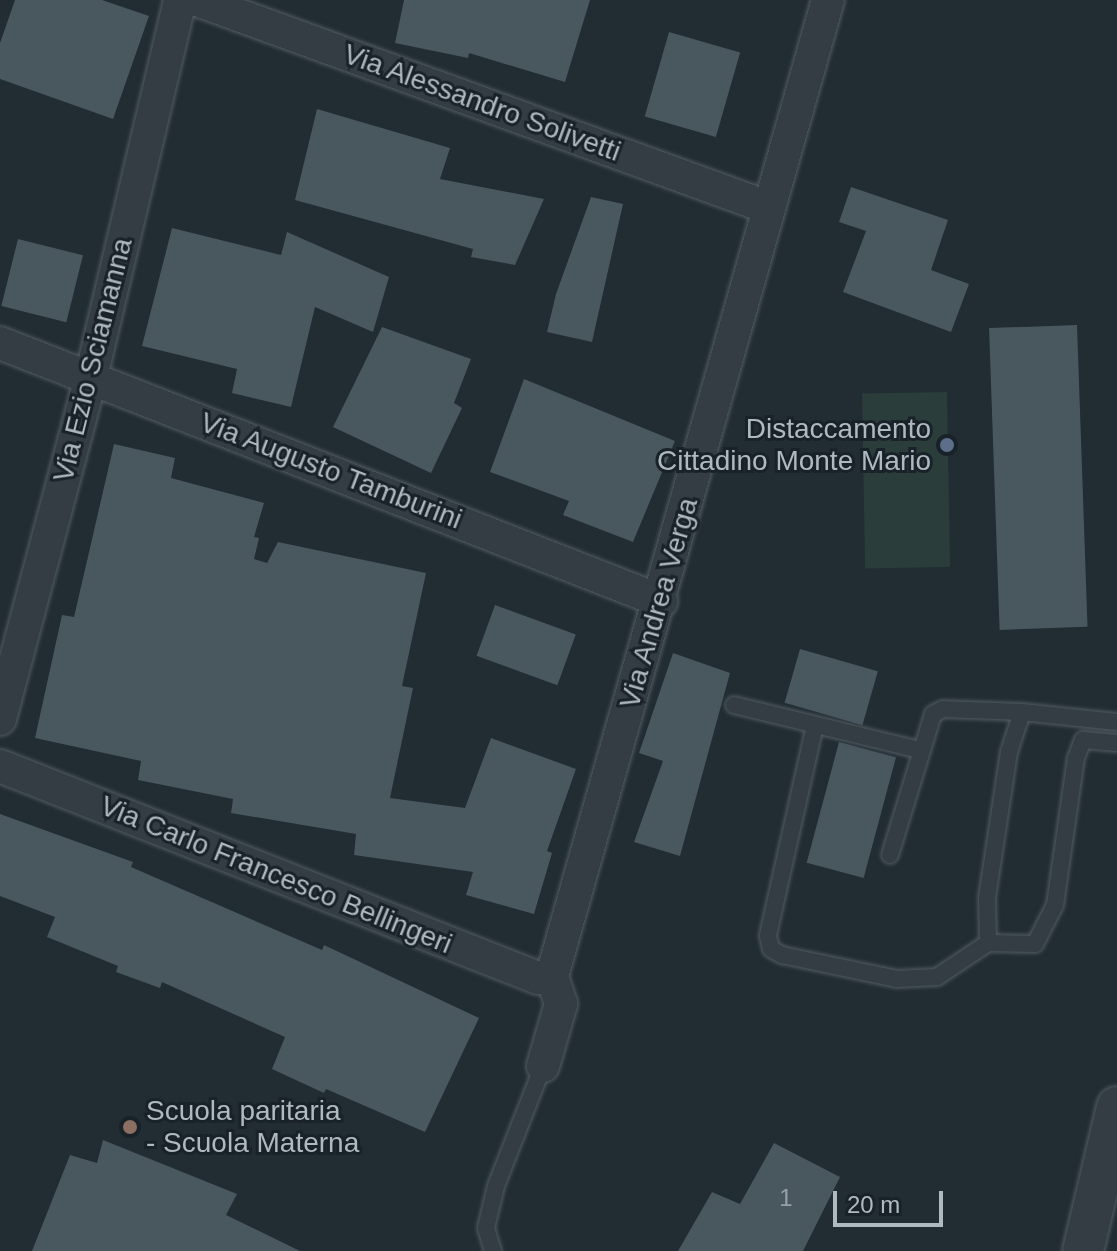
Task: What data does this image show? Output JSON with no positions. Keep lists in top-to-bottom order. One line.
{"streets":{"street":["Via Alessandro Solivetti","Via Ezio Sciamanna","Via Augusto Tamburini","Via Andrea Verga","Via Carlo Francesco Bellingeri"]},"crossings":[["Via Alessandro Solivetti","Via Andrea Verga"],["Via Ezio Sciamanna","Via Augusto Tamburini"],["Via Augusto Tamburini","Via Andrea Verga"],["Via Andrea Verga","Via Carlo Francesco Bellingeri"]],"places":["Distaccamento Cittadino Monte Mario","Scuola paritaria - Scuola Materna"],"house_numbers":["1"],"scale_bar":"20 m"}
